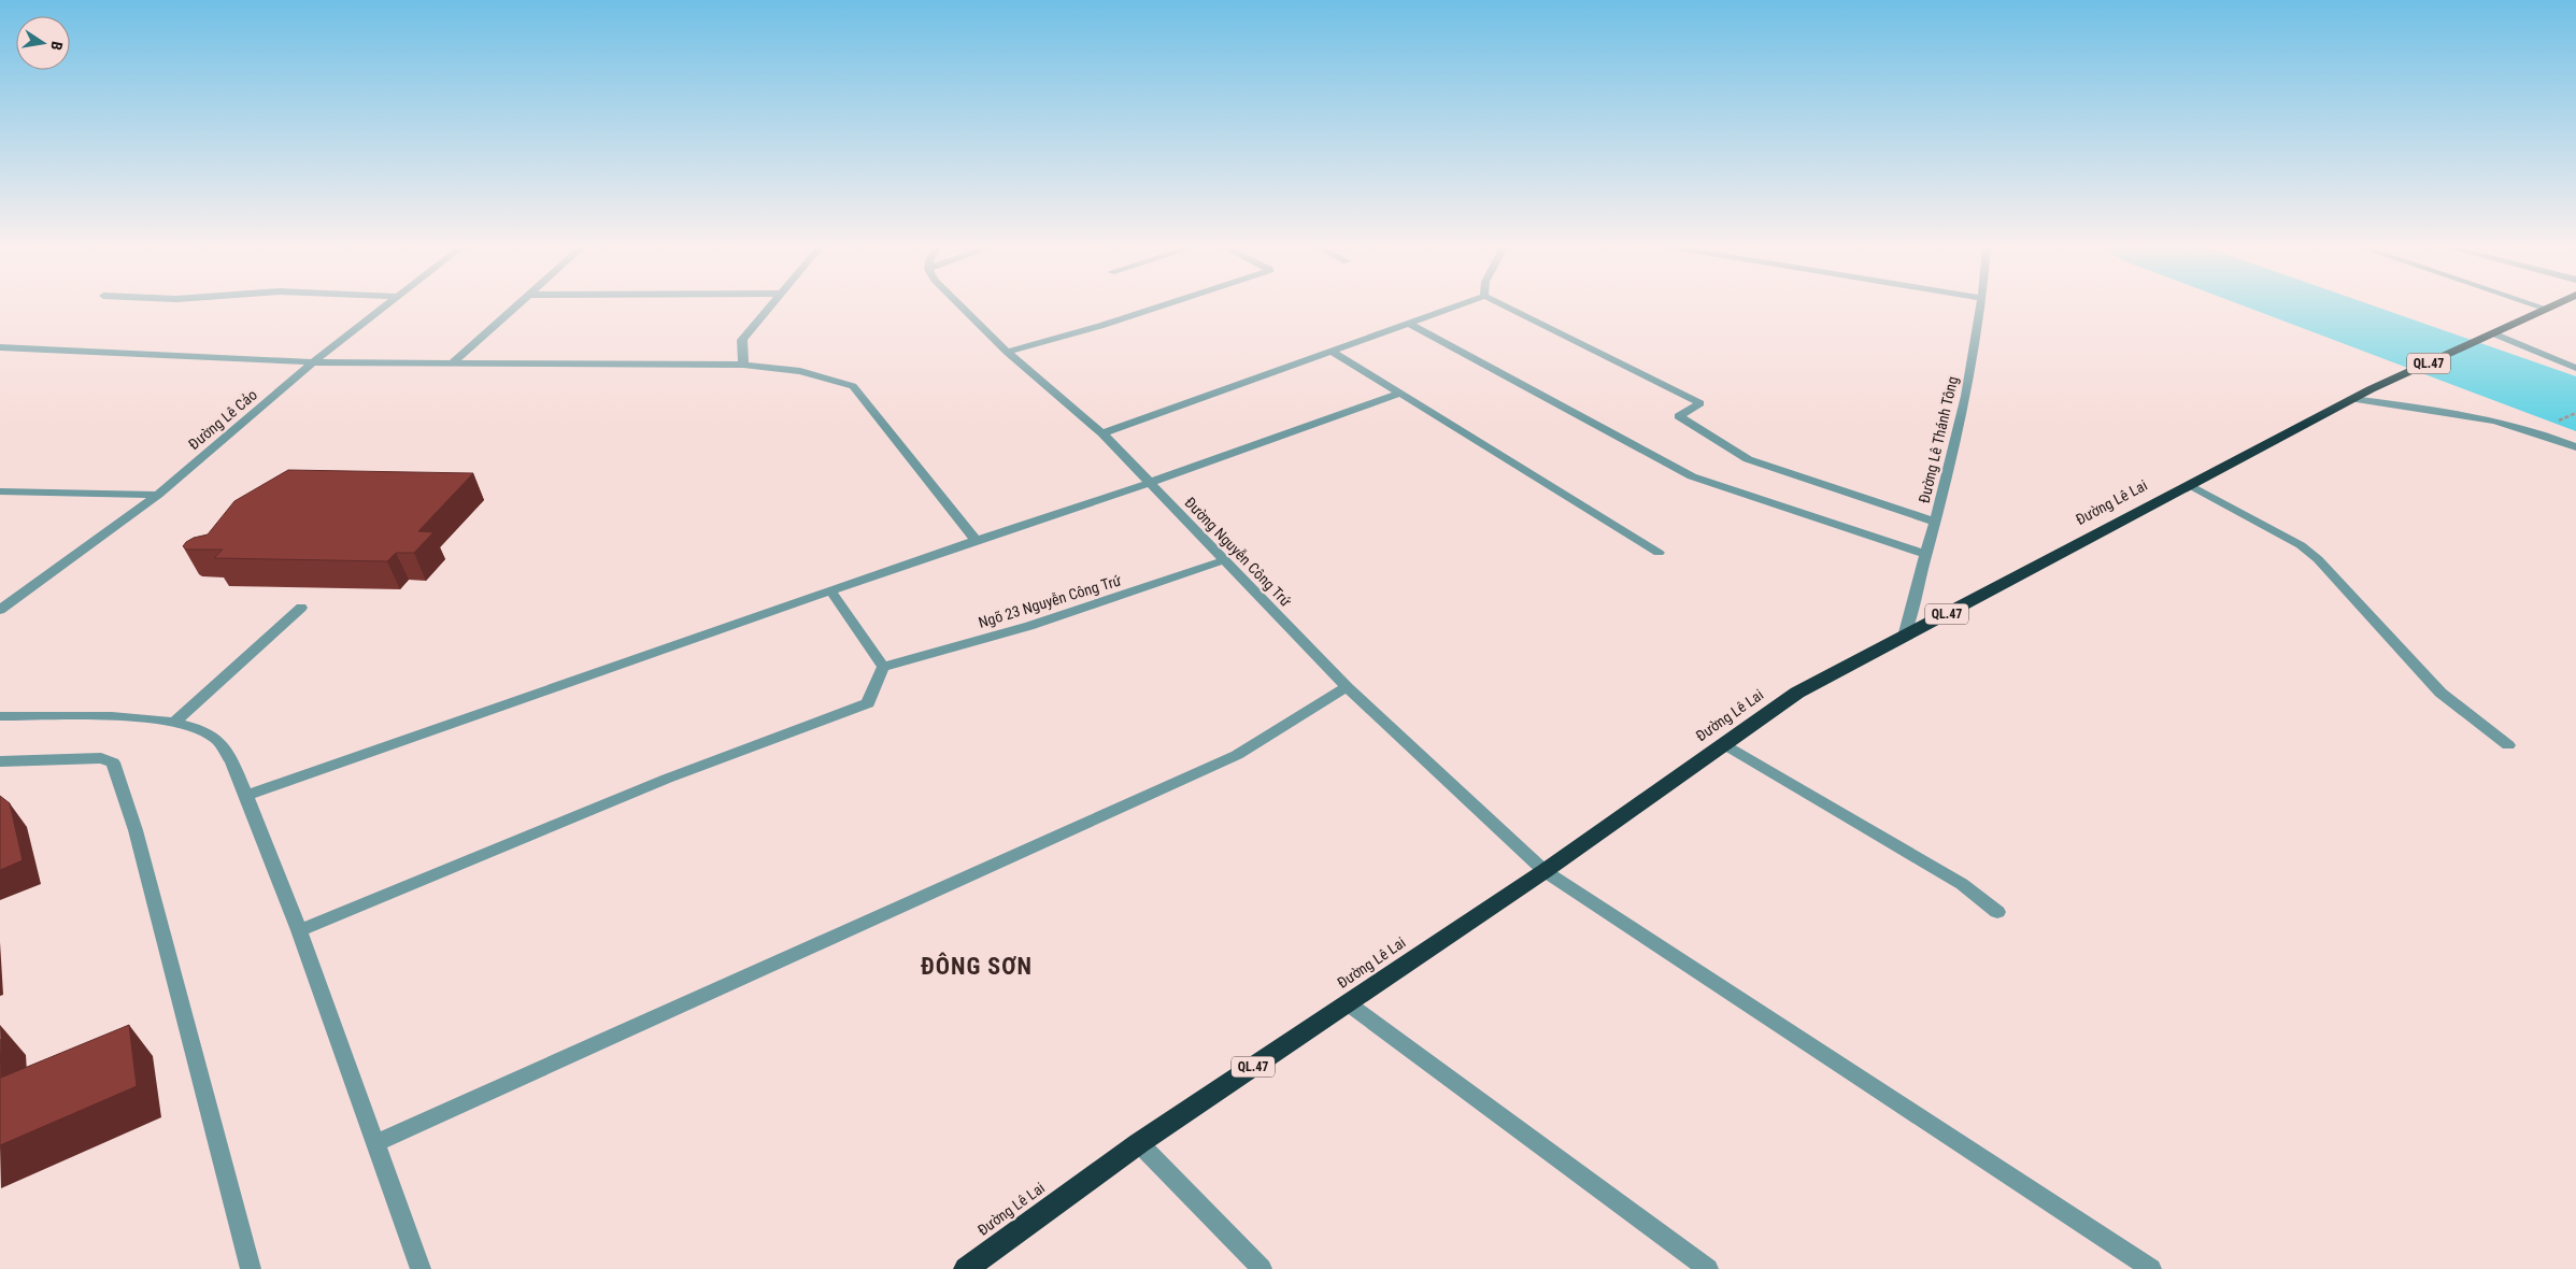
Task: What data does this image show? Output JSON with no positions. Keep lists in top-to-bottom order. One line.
{"streets":{"highway":["QL.47","Đường Lê Lai"],"street":["Đường Lê Cảo","Đường Lê Thánh Tông","Đường Nguyễn Công Trứ","Ngõ 23 Nguyễn Công Trứ"]},"crossings":[["Đường Lê Thánh Tông","Đường Lê Lai"],["Đường Lê Lai","Đường Nguyễn Công Trứ"],["Đường Nguyễn Công Trứ","Ngõ 23 Nguyễn Công Trứ"]],"districts":["ĐÔNG SƠN"],"north":"right"}
